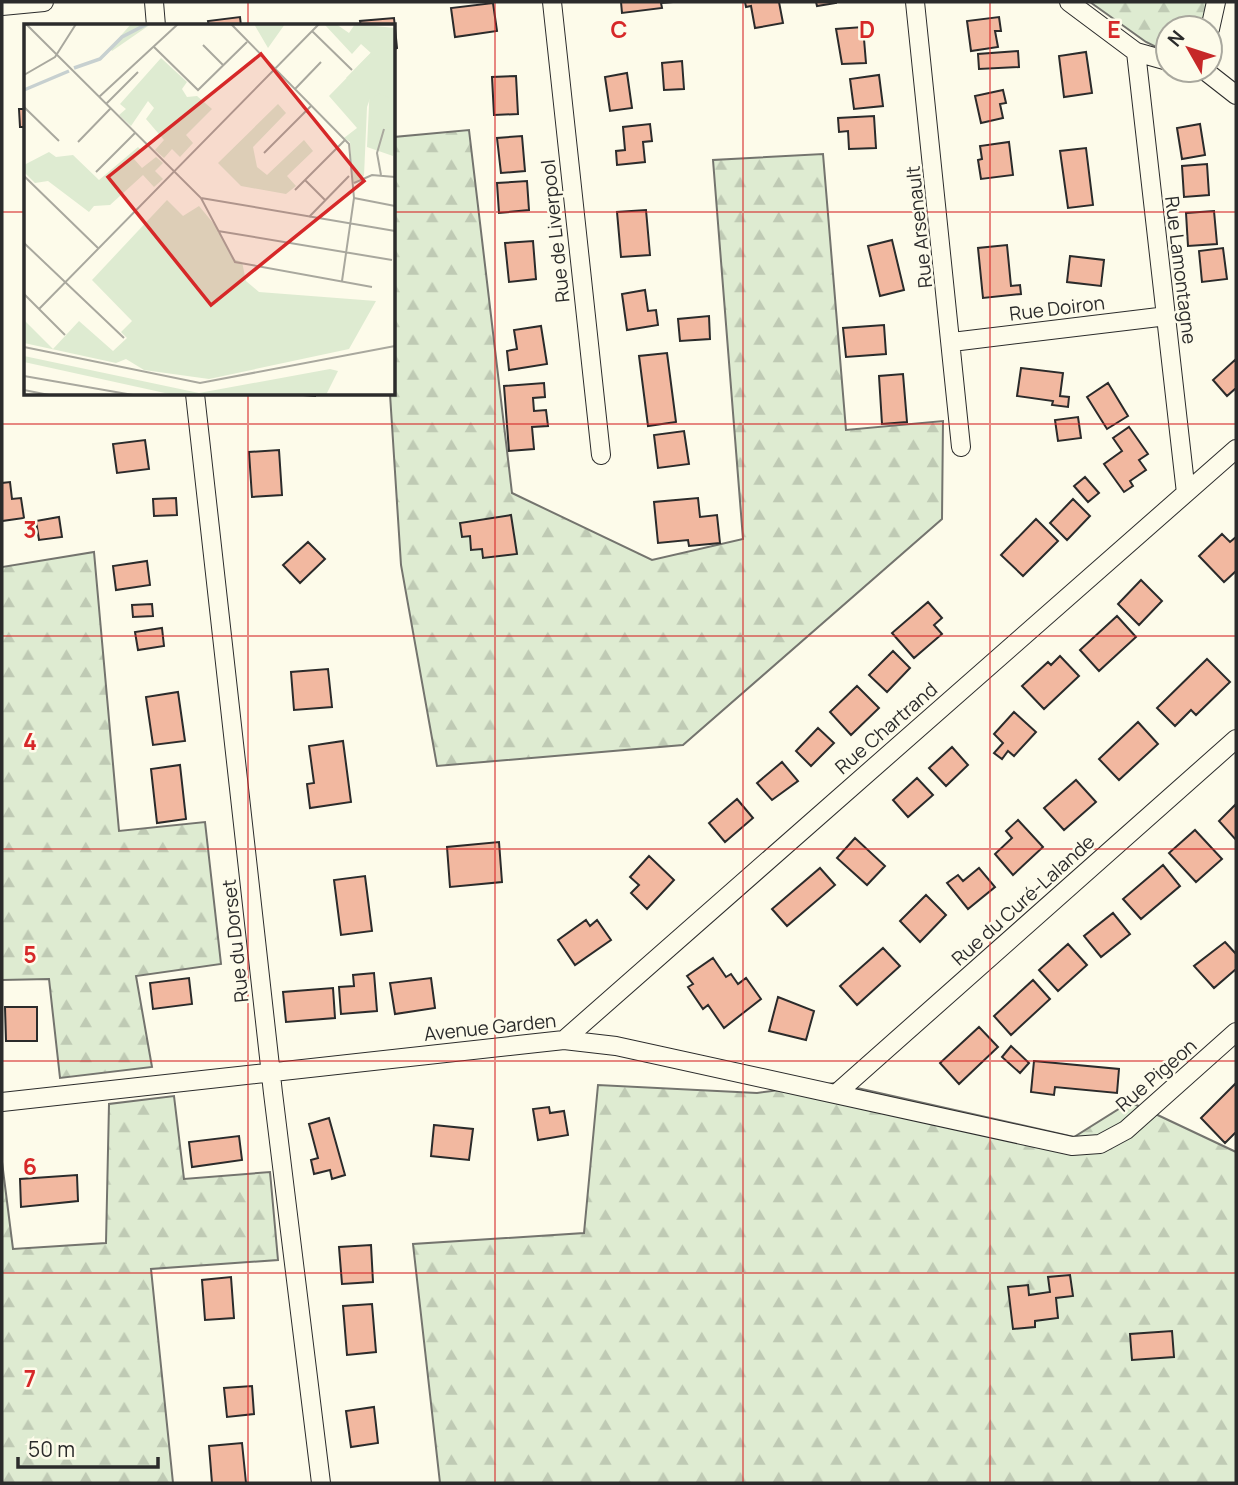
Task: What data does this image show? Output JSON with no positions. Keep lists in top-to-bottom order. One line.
{"streets":{"street":["Rue Arsenault","Rue de Liverpool","Rue Lamontagne","Rue Doiron","Rue Chartrand","Rue du Curé-Lalande","Rue du Dorset","Avenue Garden","Rue Pigeon"]},"crossings":[["Rue Arsenault","Rue Doiron"],["Rue Lamontagne","Rue Doiron"],["Rue Lamontagne","Rue Chartrand"],["Rue Chartrand","Avenue Garden"],["Rue du Curé-Lalande","Avenue Garden"],["Rue du Dorset","Avenue Garden"],["Avenue Garden","Rue Pigeon"]],"scale_bar":"50 m","north":"top left","grid":{"columns":["C","D","E"],"rows":["3","4","5","6","7"]}}
